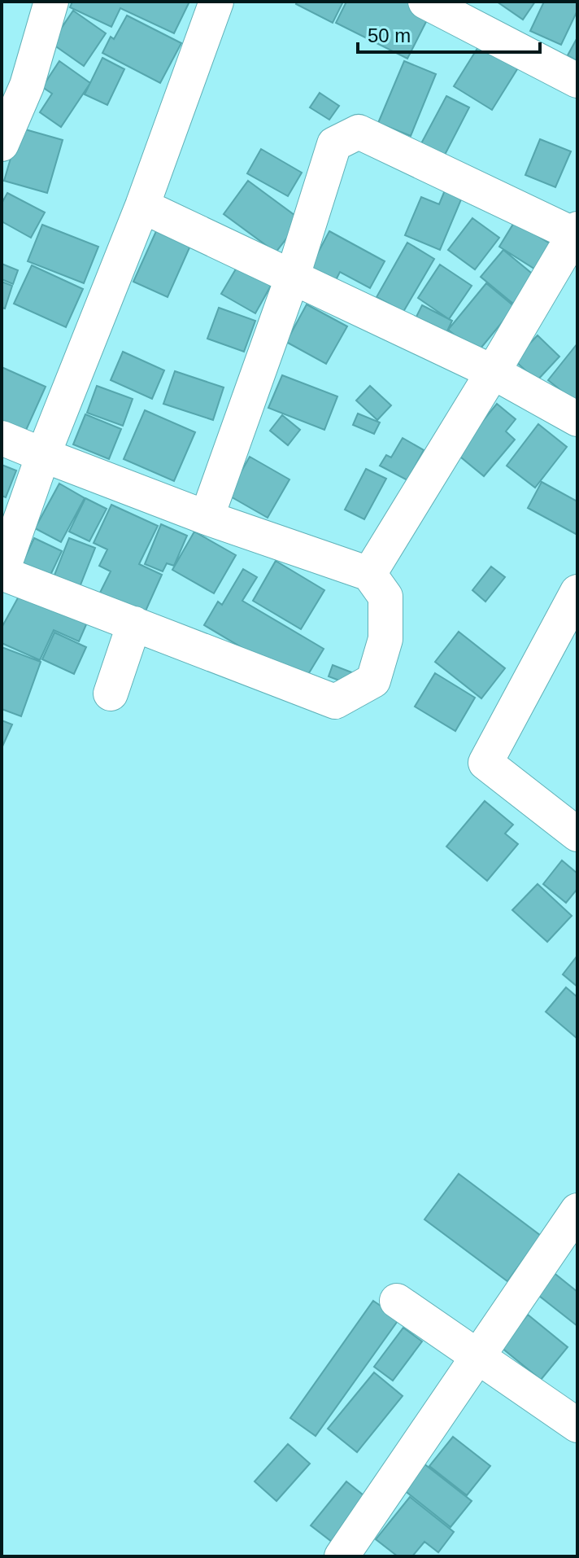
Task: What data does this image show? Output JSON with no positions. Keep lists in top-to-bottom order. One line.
{"scale_bar":"50 m"}
